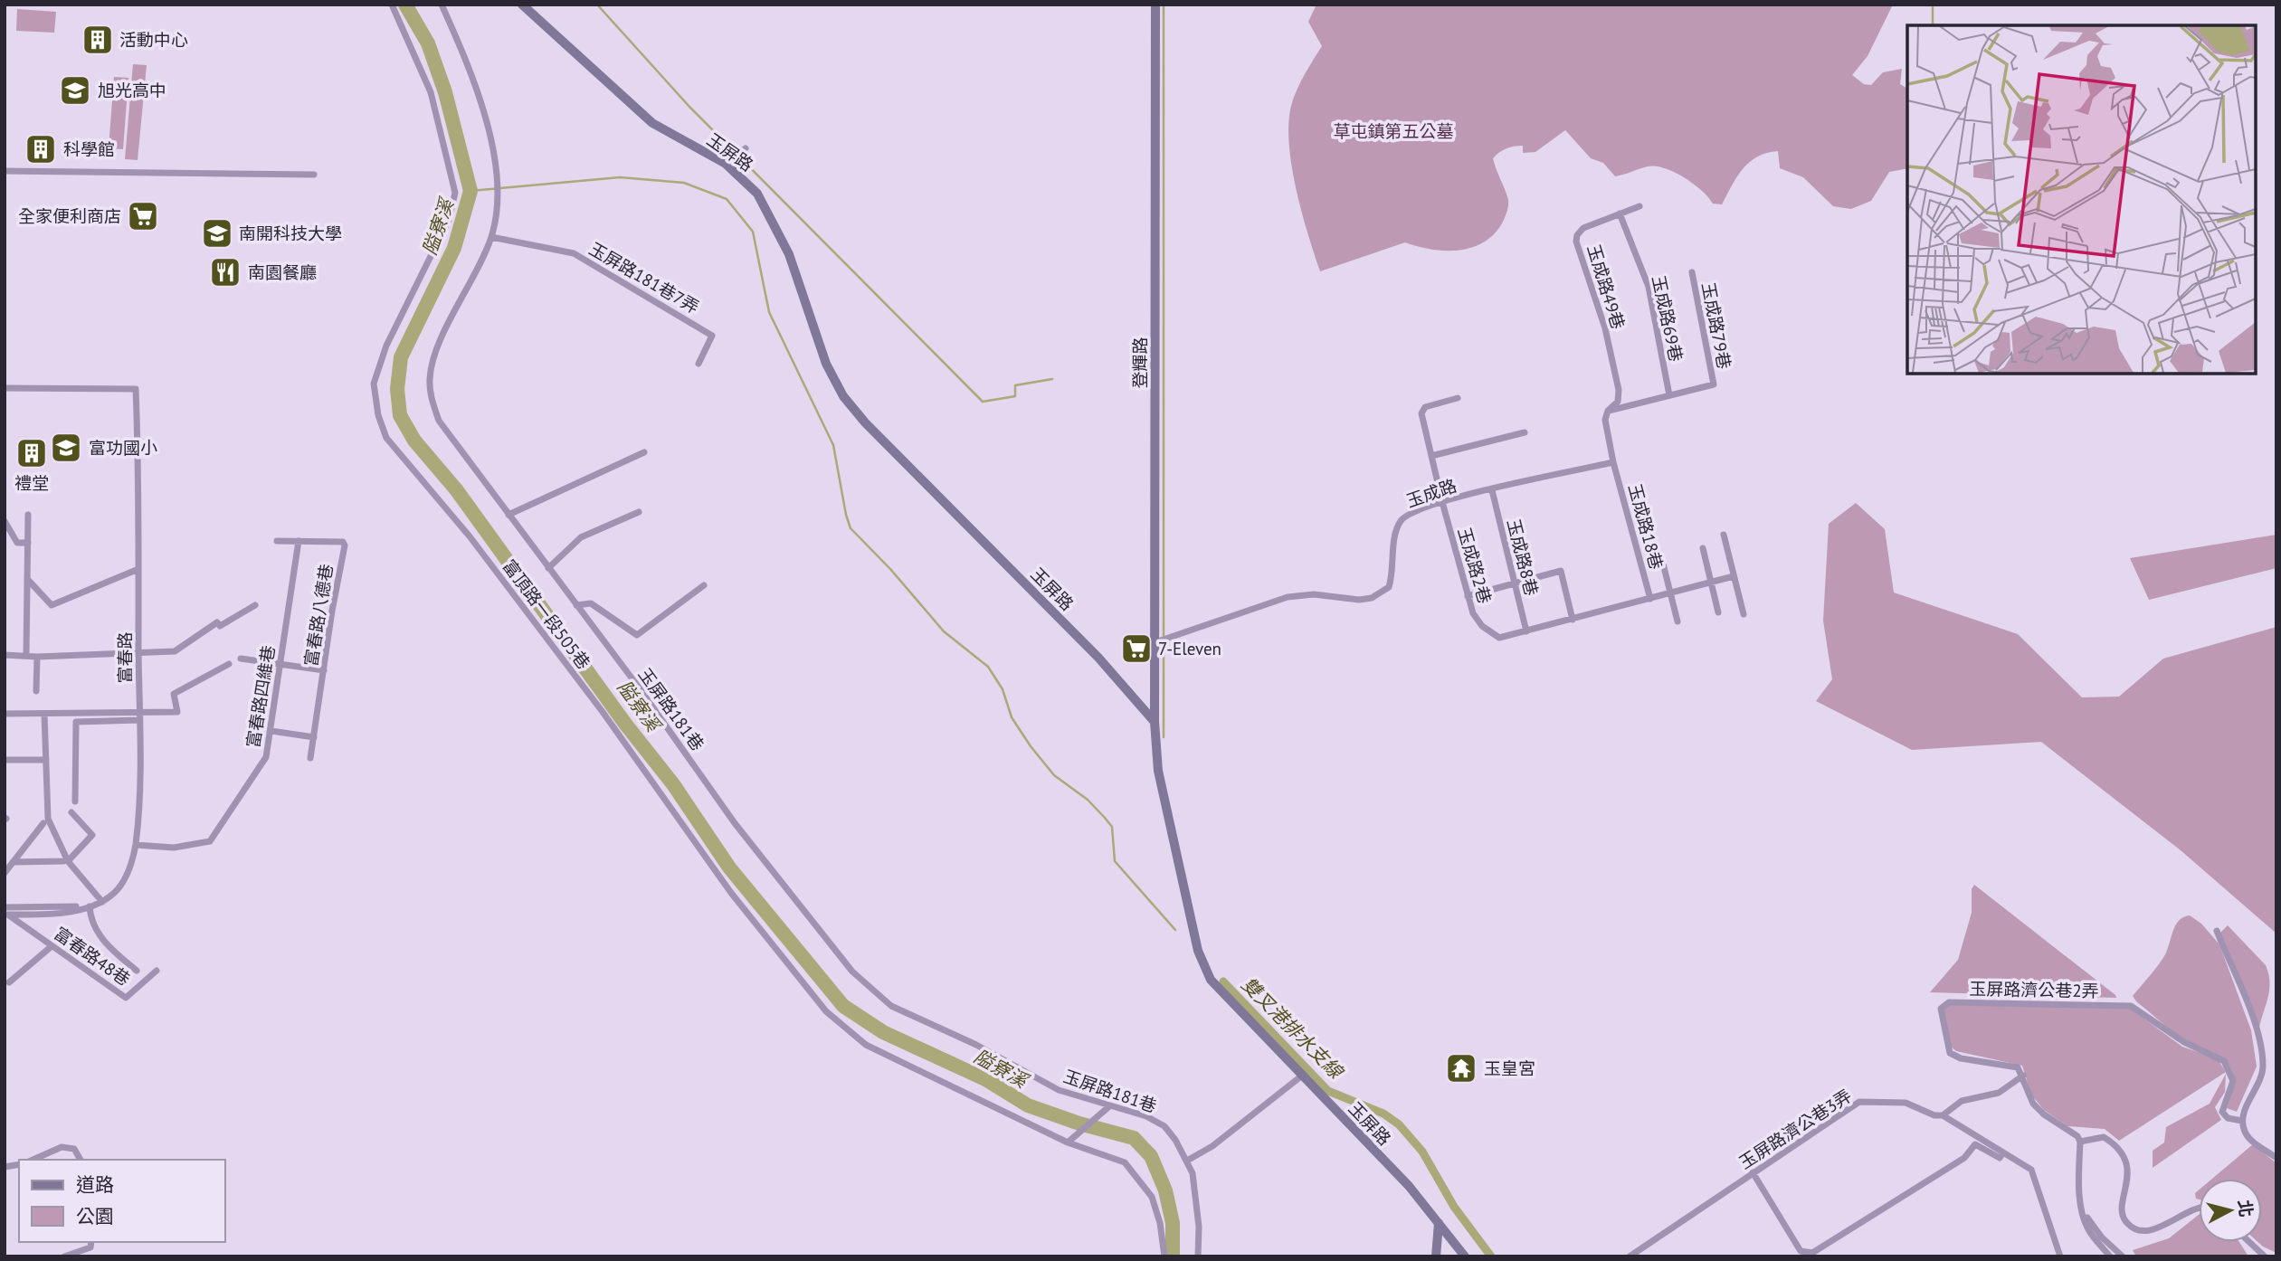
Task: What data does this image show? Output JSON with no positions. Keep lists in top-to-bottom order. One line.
{"streets":{"street":["玉屏路","玉屏路181巷7弄","玉成路49巷","玉成路69巷","玉成路79巷","登輝路","玉成路","玉成路18巷","玉成路8巷","玉成路2巷","富頂路一段505巷","富春路八德巷","富春路","富春路四維巷","玉屏路181巷","富春路48巷","玉屏路濟公巷2弄","玉屏路濟公巷3弄"]},"crossings":[["玉屏路","登輝路"],["玉屏路181巷7弄","玉屏路181巷"],["玉成路49巷","玉成路69巷"],["玉成路69巷","玉成路79巷"],["登輝路","玉成路"],["玉成路","玉成路18巷"],["玉成路","玉成路8巷"],["玉成路","玉成路2巷"],["玉成路8巷","玉成路2巷"],["富春路八德巷","富春路四維巷"],["富春路","富春路四維巷"],["富春路","富春路48巷"]],"water":["隘寮溪","雙叉港排水支線"],"parks":["草屯鎮第五公墓"],"places":{"building":["活動中心","科學館","禮堂"],"school or university":["旭光高中","南開科技大學","富功國小"],"supermarket":["全家便利商店","7-Eleven"],"restaurant":["南園餐廳"],"temple":["玉皇宮"]},"legend":["道路","公園"],"north":"right"}
